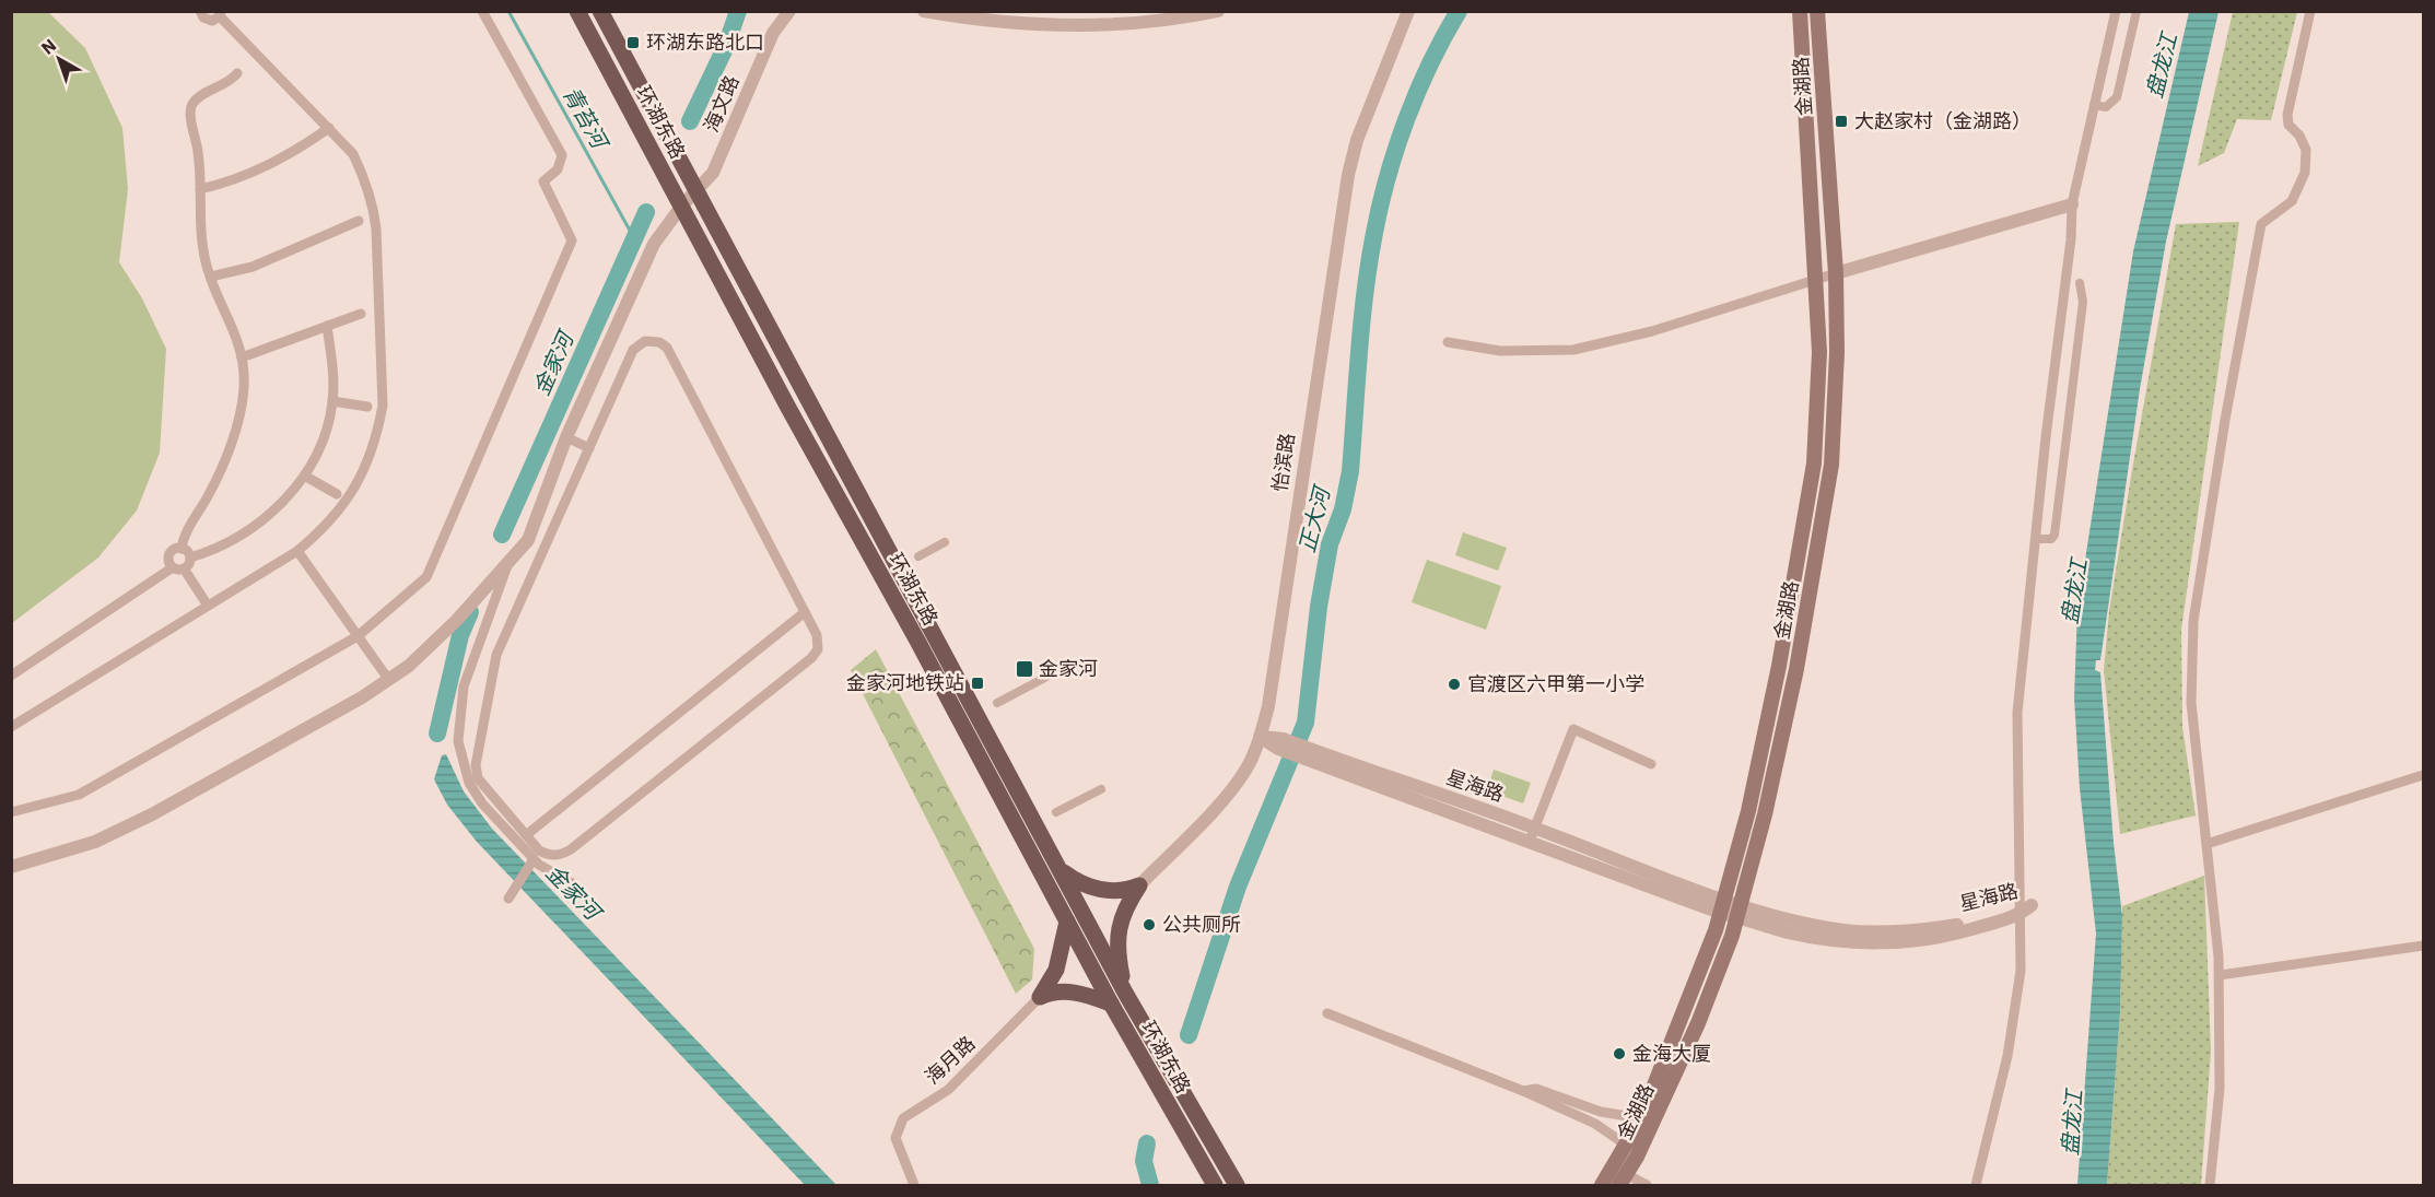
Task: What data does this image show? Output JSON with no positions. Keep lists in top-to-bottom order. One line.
{"streets":{"main road":["金湖路","环湖东路"],"street":["海文路","怡滨路","星海路","海月路"]},"crossings":[["金湖路","星海路"],["海文路","环湖东路"],["怡滨路","星海路"]],"water":["盘龙江","青苔河","金家河","正大河"],"places":{"transit":["环湖东路北口","大赵家村（金湖路）","金家河","金家河地铁站"],"other":["官渡区六甲第一小学","公共厕所","金海大厦"]},"north":"top left"}
